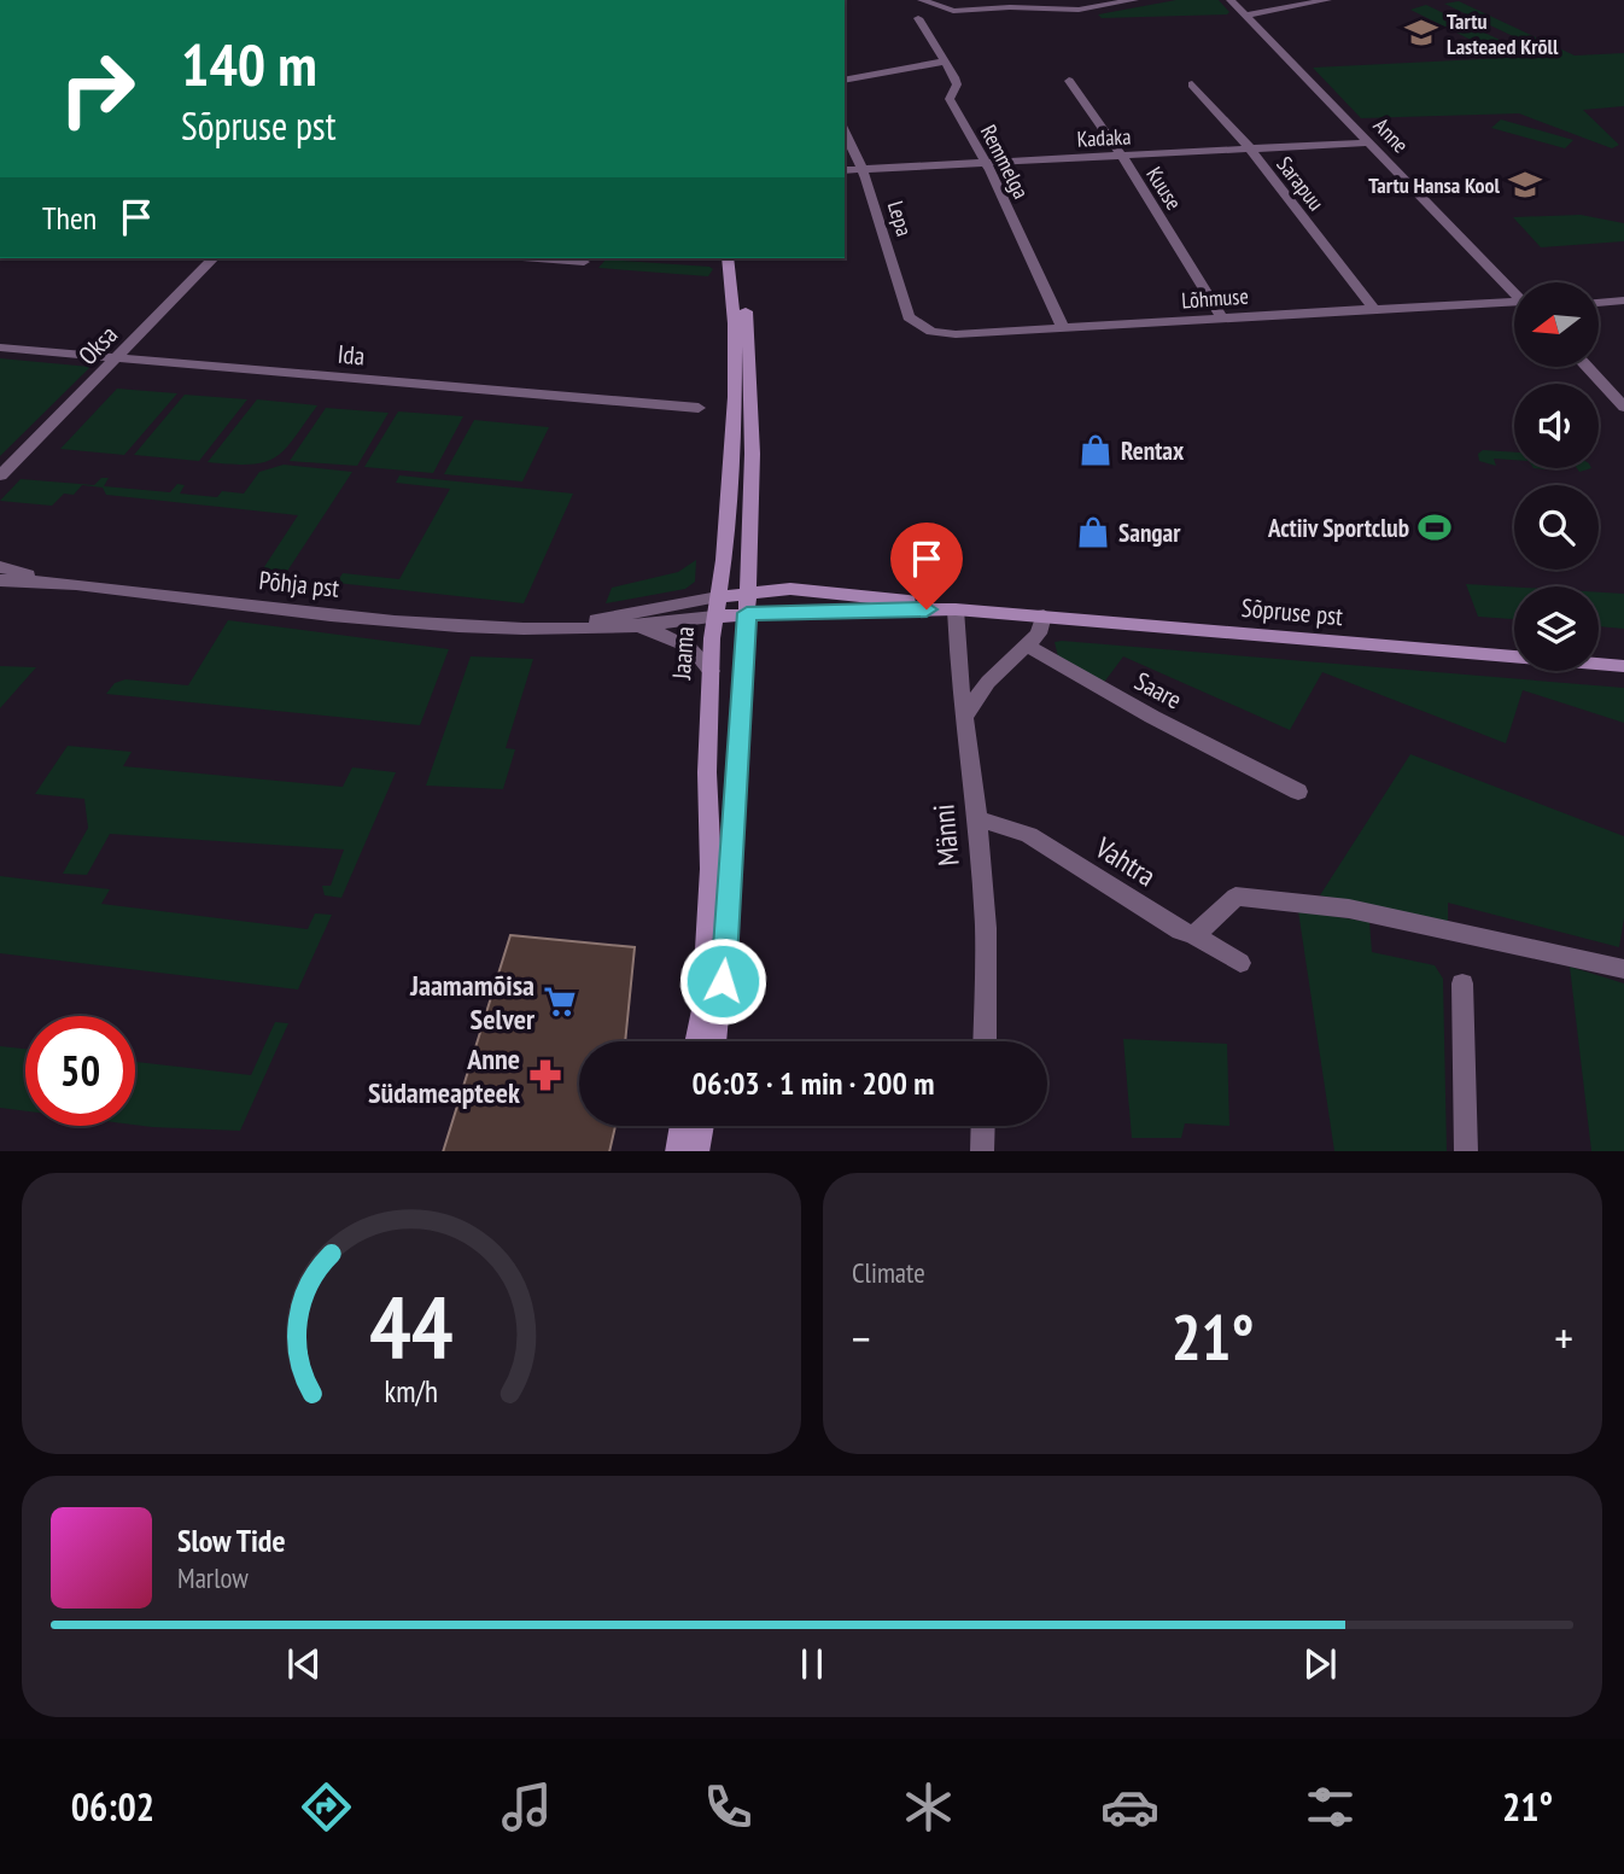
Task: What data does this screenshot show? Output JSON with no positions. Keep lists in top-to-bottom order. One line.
{"streets":{"main road":["Sõpruse pst","Jaama"],"street":["Anne","Kadaka","Remmelga","Sarapuu","Kuuse","Lepa","Lõhmuse","Oksa","Ida","Põhja pst","Saare","Männi","Vahtra"]},"crossings":[["Anne","Kadaka"],["Kadaka","Remmelga"],["Kadaka","Sarapuu"],["Kadaka","Kuuse"],["Kadaka","Lepa"],["Remmelga","Lõhmuse"],["Sarapuu","Lõhmuse"],["Kuuse","Lõhmuse"],["Lepa","Lõhmuse"],["Oksa","Ida"],["Põhja pst","Sõpruse pst"],["Põhja pst","Jaama"],["Sõpruse pst","Jaama"],["Sõpruse pst","Männi"],["Männi","Vahtra"]],"places":{"school or university":["Tartu Lasteaed Krõll","Tartu Hansa Kool"],"shop":["Rentax","Sangar"],"sports":["Actiiv Sportclub"],"supermarket":["Jaamamõisa Selver"],"pharmacy":["Anne Südameapteek"]},"north":"left","page":{"turn":["140 m","Sõpruse pst"],"then":"Then","limit":"50","trip":"06:03 · 1 min · 200 m","tile":"Climate","heat":["−","21°","+"],"song":["Slow Tide","Marlow"],"tabs":["06:02","21°"],"gauge":["44","km/h"]}}
